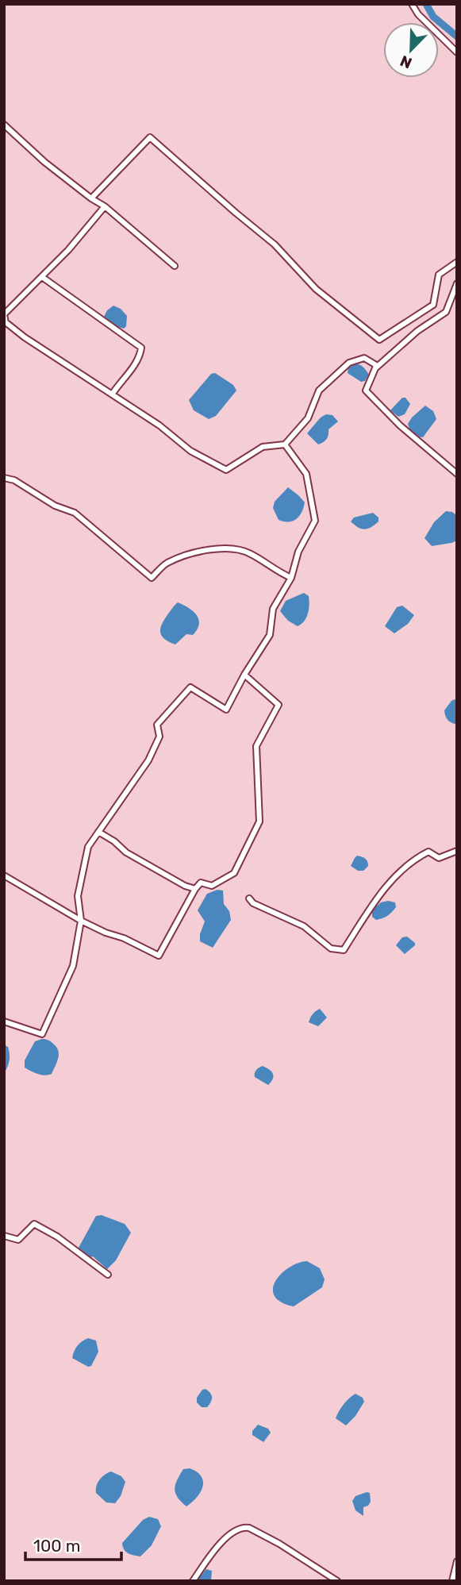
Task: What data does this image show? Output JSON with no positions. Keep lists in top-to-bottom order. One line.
{"scale_bar":"100 m","north":"bottom left"}
